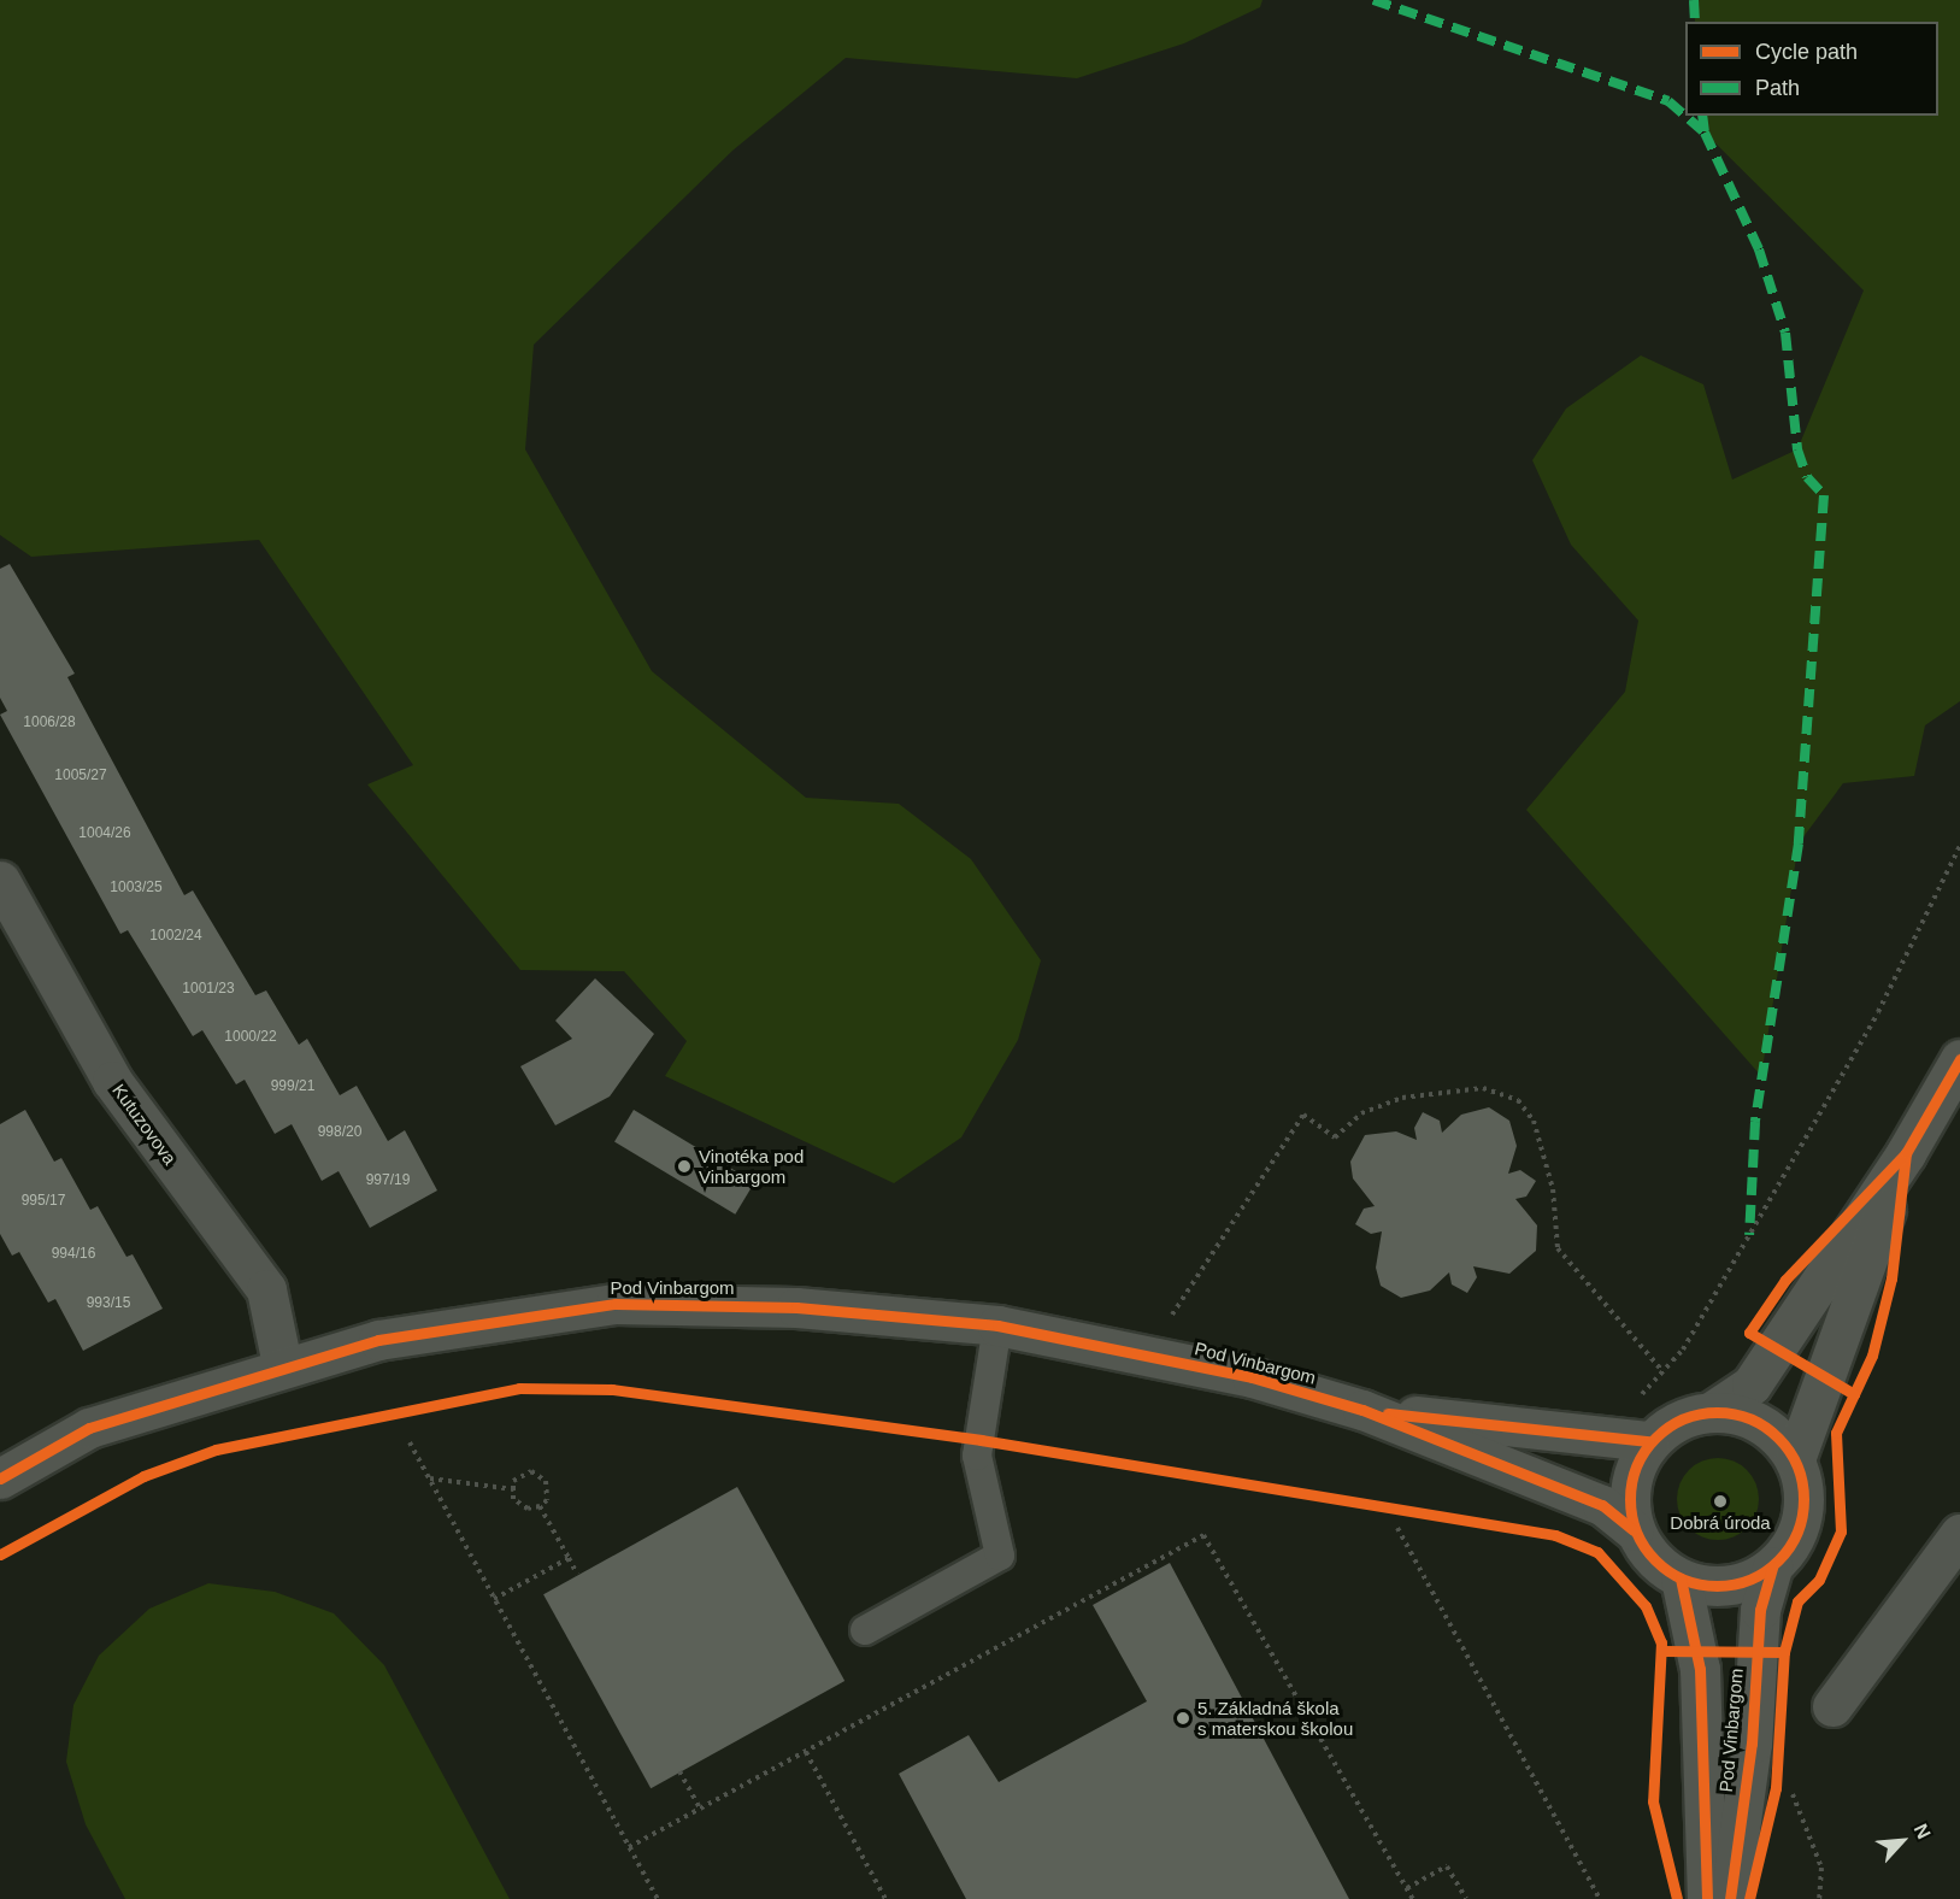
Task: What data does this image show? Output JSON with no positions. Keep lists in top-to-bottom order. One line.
{"streets":{"street":["Kutuzovova","Pod Vinbargom"]},"crossings":[["Kutuzovova","Pod Vinbargom"]],"places":["Vinotéka pod Vinbargom","Dobrá úroda","5. Základná škola s materskou školou"],"house_numbers":["1006/28","1005/27","1004/26","1003/25","1002/24","1001/23","1000/22","999/21","998/20","997/19","995/17","994/16","993/15"],"legend":["Cycle path","Path"],"north":"top right"}
